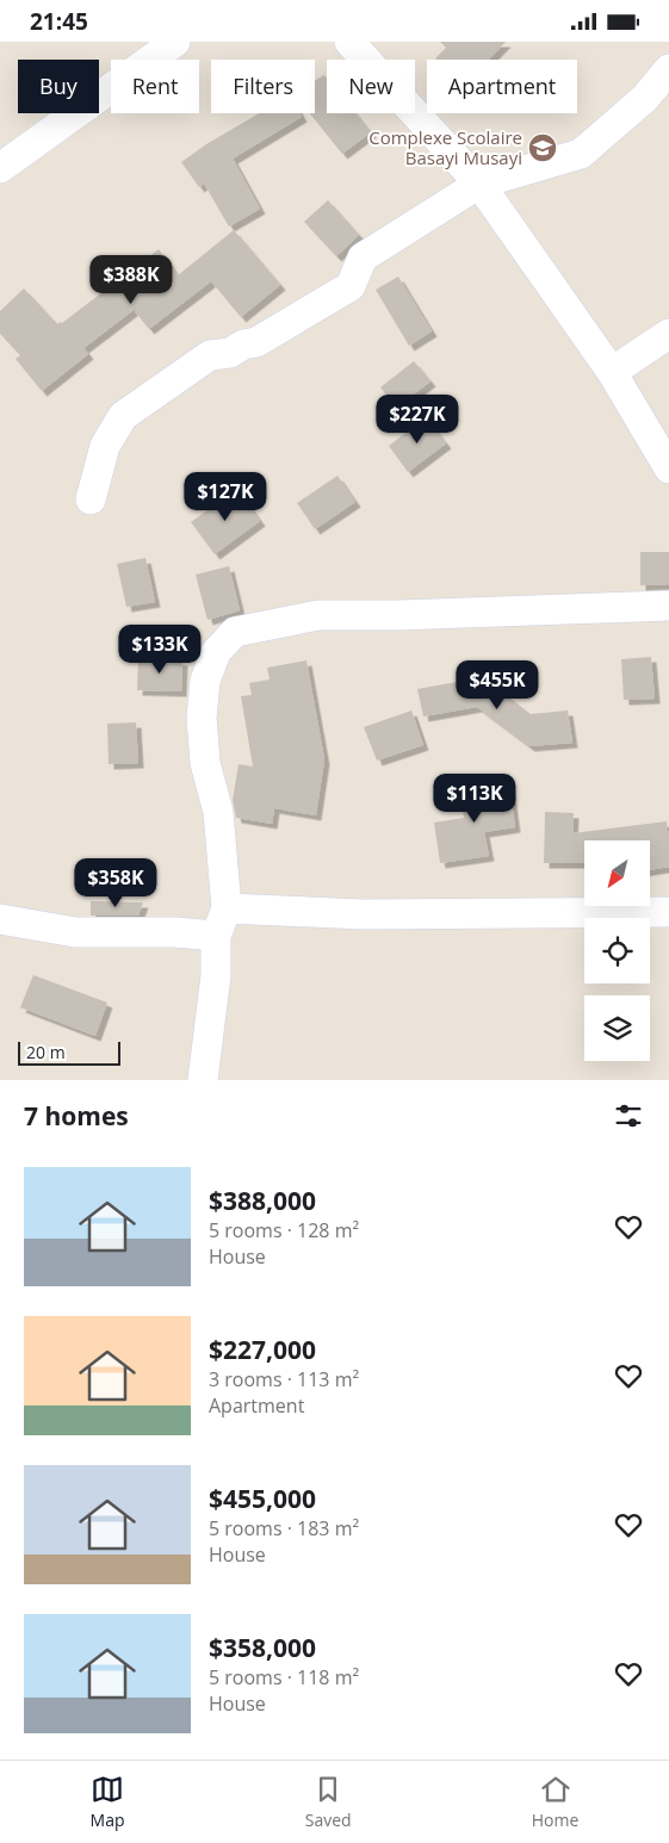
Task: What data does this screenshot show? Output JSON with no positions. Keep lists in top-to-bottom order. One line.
{"places":{"school or university":["Complexe Scolaire Basayi Musayi"]},"scale_bar":"20 m","north":"bottom left","page":{"status":"21:45","chip":["Buy","Rent","Filters","New","Apartment"],"price":["$388K","$227K","$127K","$133K","$455K","$113K","$358K"],"scale":"20 m","heading":"7 homes","list":[{"name":"$388,000","note":"5 rooms · 128 m² · House"},{"name":"$227,000","note":"3 rooms · 113 m² · Apartment"},{"name":"$455,000","note":"5 rooms · 183 m² · House"},{"name":"$358,000","note":"5 rooms · 118 m² · House"}],"tabs":["Map","Saved","Home"]}}
